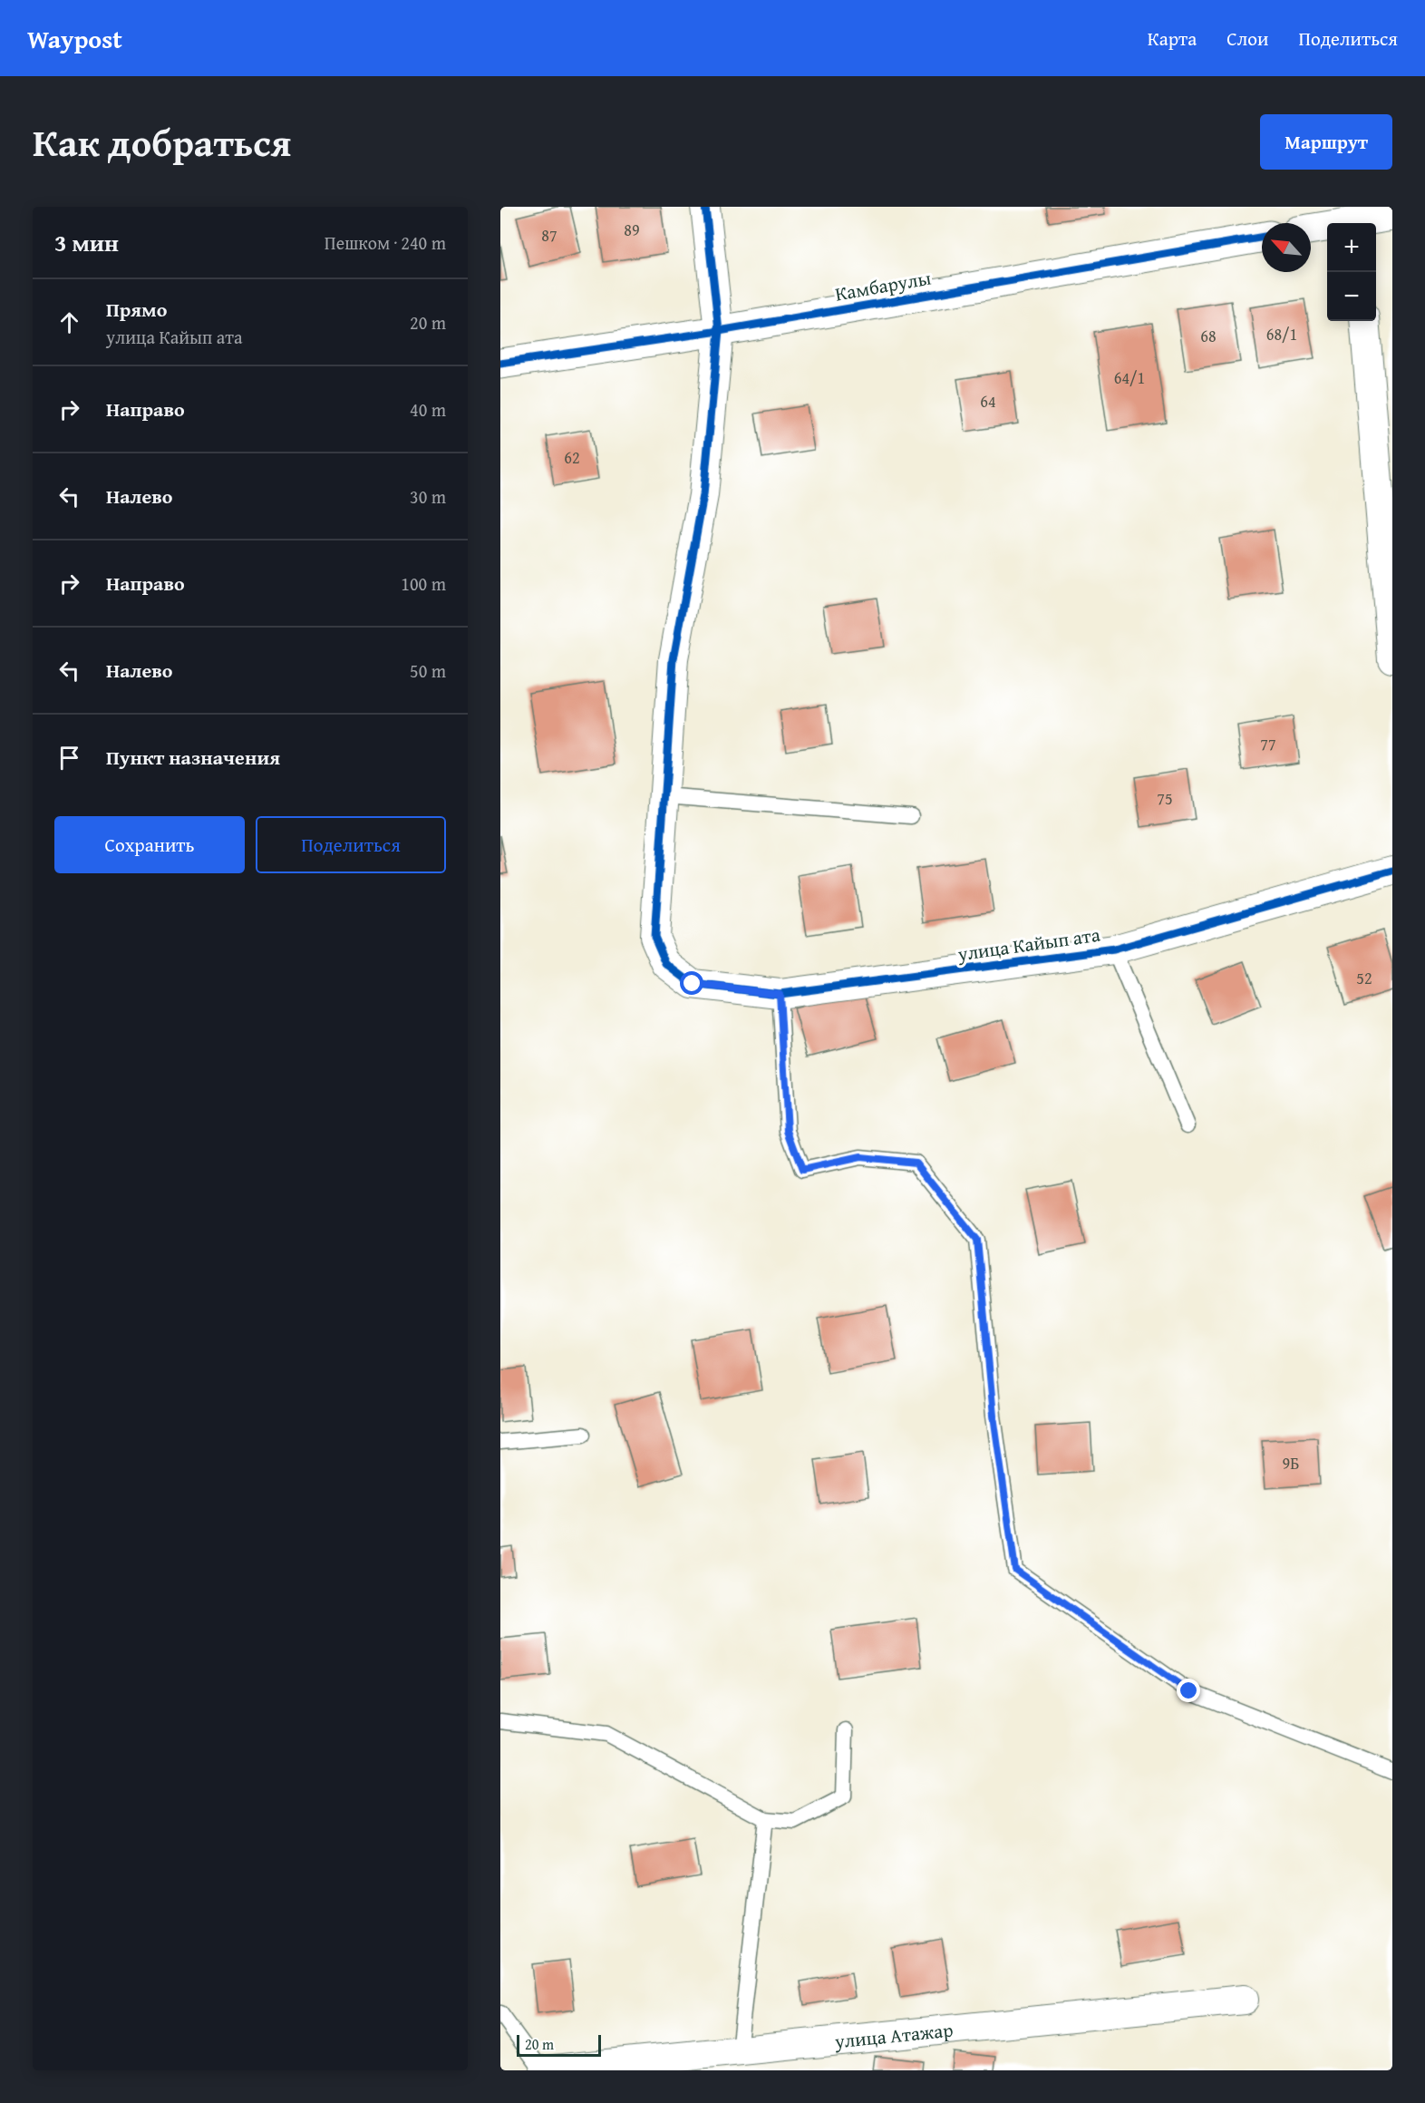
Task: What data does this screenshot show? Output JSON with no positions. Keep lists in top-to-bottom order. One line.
{"streets":{"street":["Камбарулы","улица Кайып ата","улица Атажар"]},"house_numbers":["89","87","68/1","68","64/1","64","62","77","75","52","9Б"],"scale_bar":"20 m","north":"top left","page":{"header":"Waypost","nav":["Карта","Слои","Поделиться"],"title":"Как добраться","buttons":["Маршрут",["Сохранить","Поделиться"]],"heading":["3 мин","Пешком · 240 m"],"map_buttons":["+","−"],"list":[["Прямо","улица Кайып ата","20 m"],["Направо","40 m"],["Налево","30 m"],["Направо","100 m"],["Налево","50 m"],"Пункт назначения"],"scale":"20 m"}}
